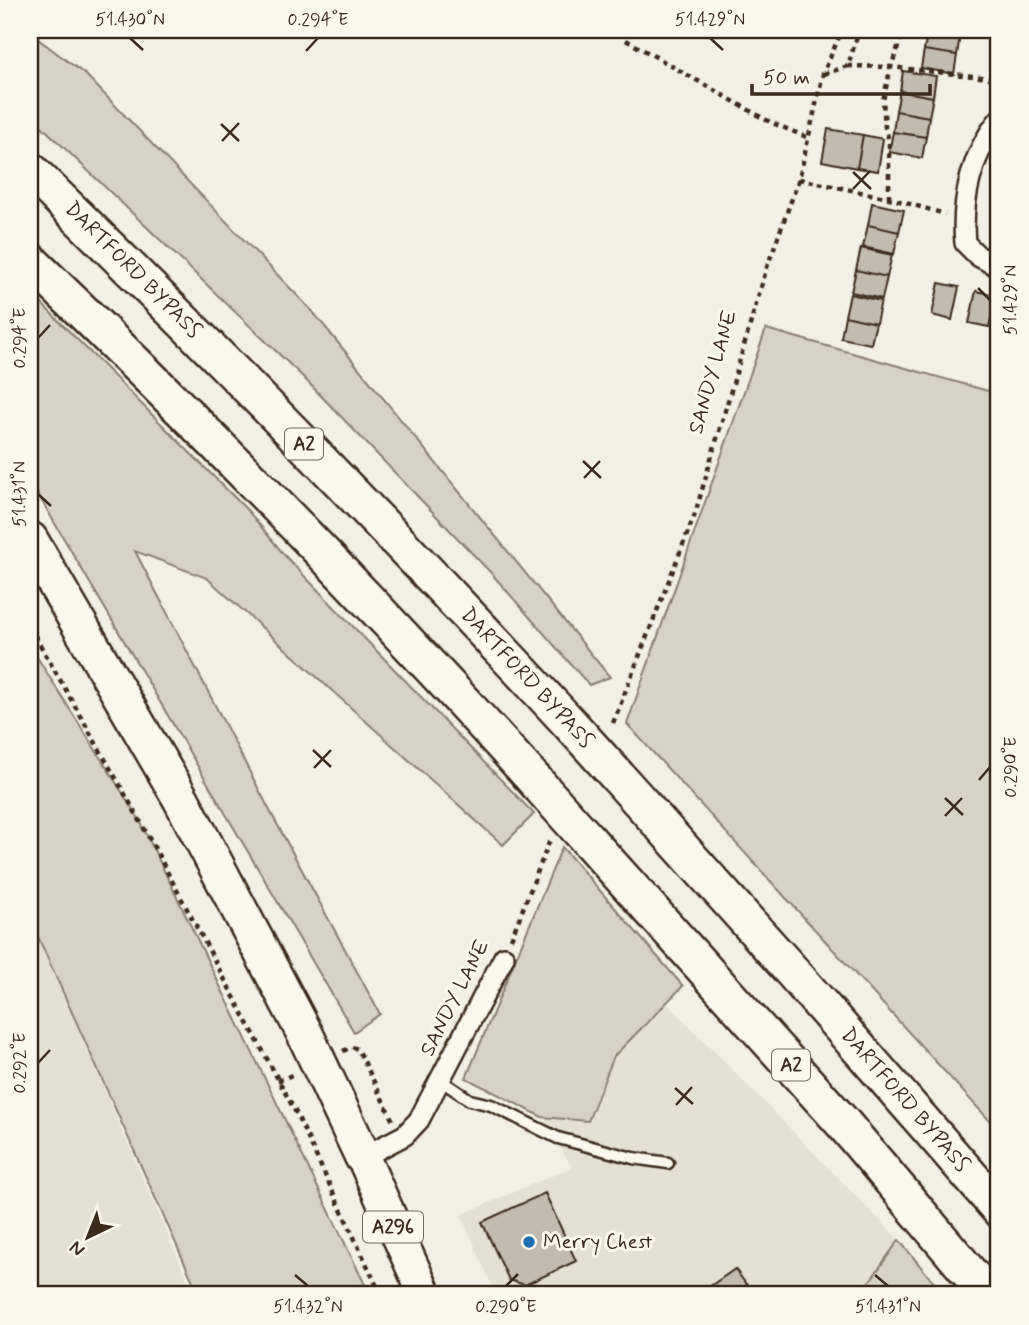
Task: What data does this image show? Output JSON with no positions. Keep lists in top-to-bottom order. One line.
{"streets":{"highway":["DARTFORD BYPASS","A2"],"main road":["A296"],"street":["SANDY LANE"]},"crossings":[["SANDY LANE","A296"]],"places":["Merry Chest"],"scale_bar":"50 m","north":"bottom left","coordinates":["51.430°N","0.294°E","51.429°N","51.431°N","0.290°E","0.292°E","51.432°N"]}
